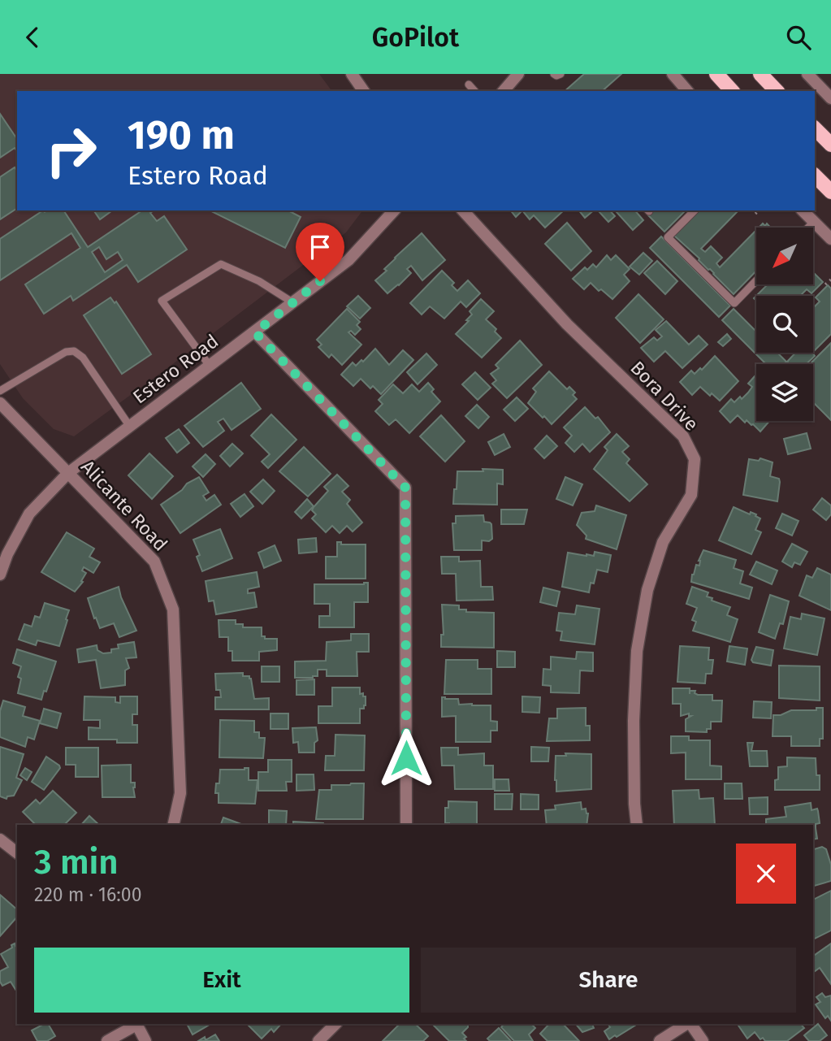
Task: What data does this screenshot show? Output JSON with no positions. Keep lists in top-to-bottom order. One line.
{"streets":{"street":["Estero Road","Bora Drive","Alicante Road"]},"crossings":[["Estero Road","Alicante Road"]],"north":"bottom left","page":{"header":"GoPilot","turn":["190 m","Estero Road"],"heading":["3 min","220 m · 16:00"],"buttons":["Exit","Share"]}}
